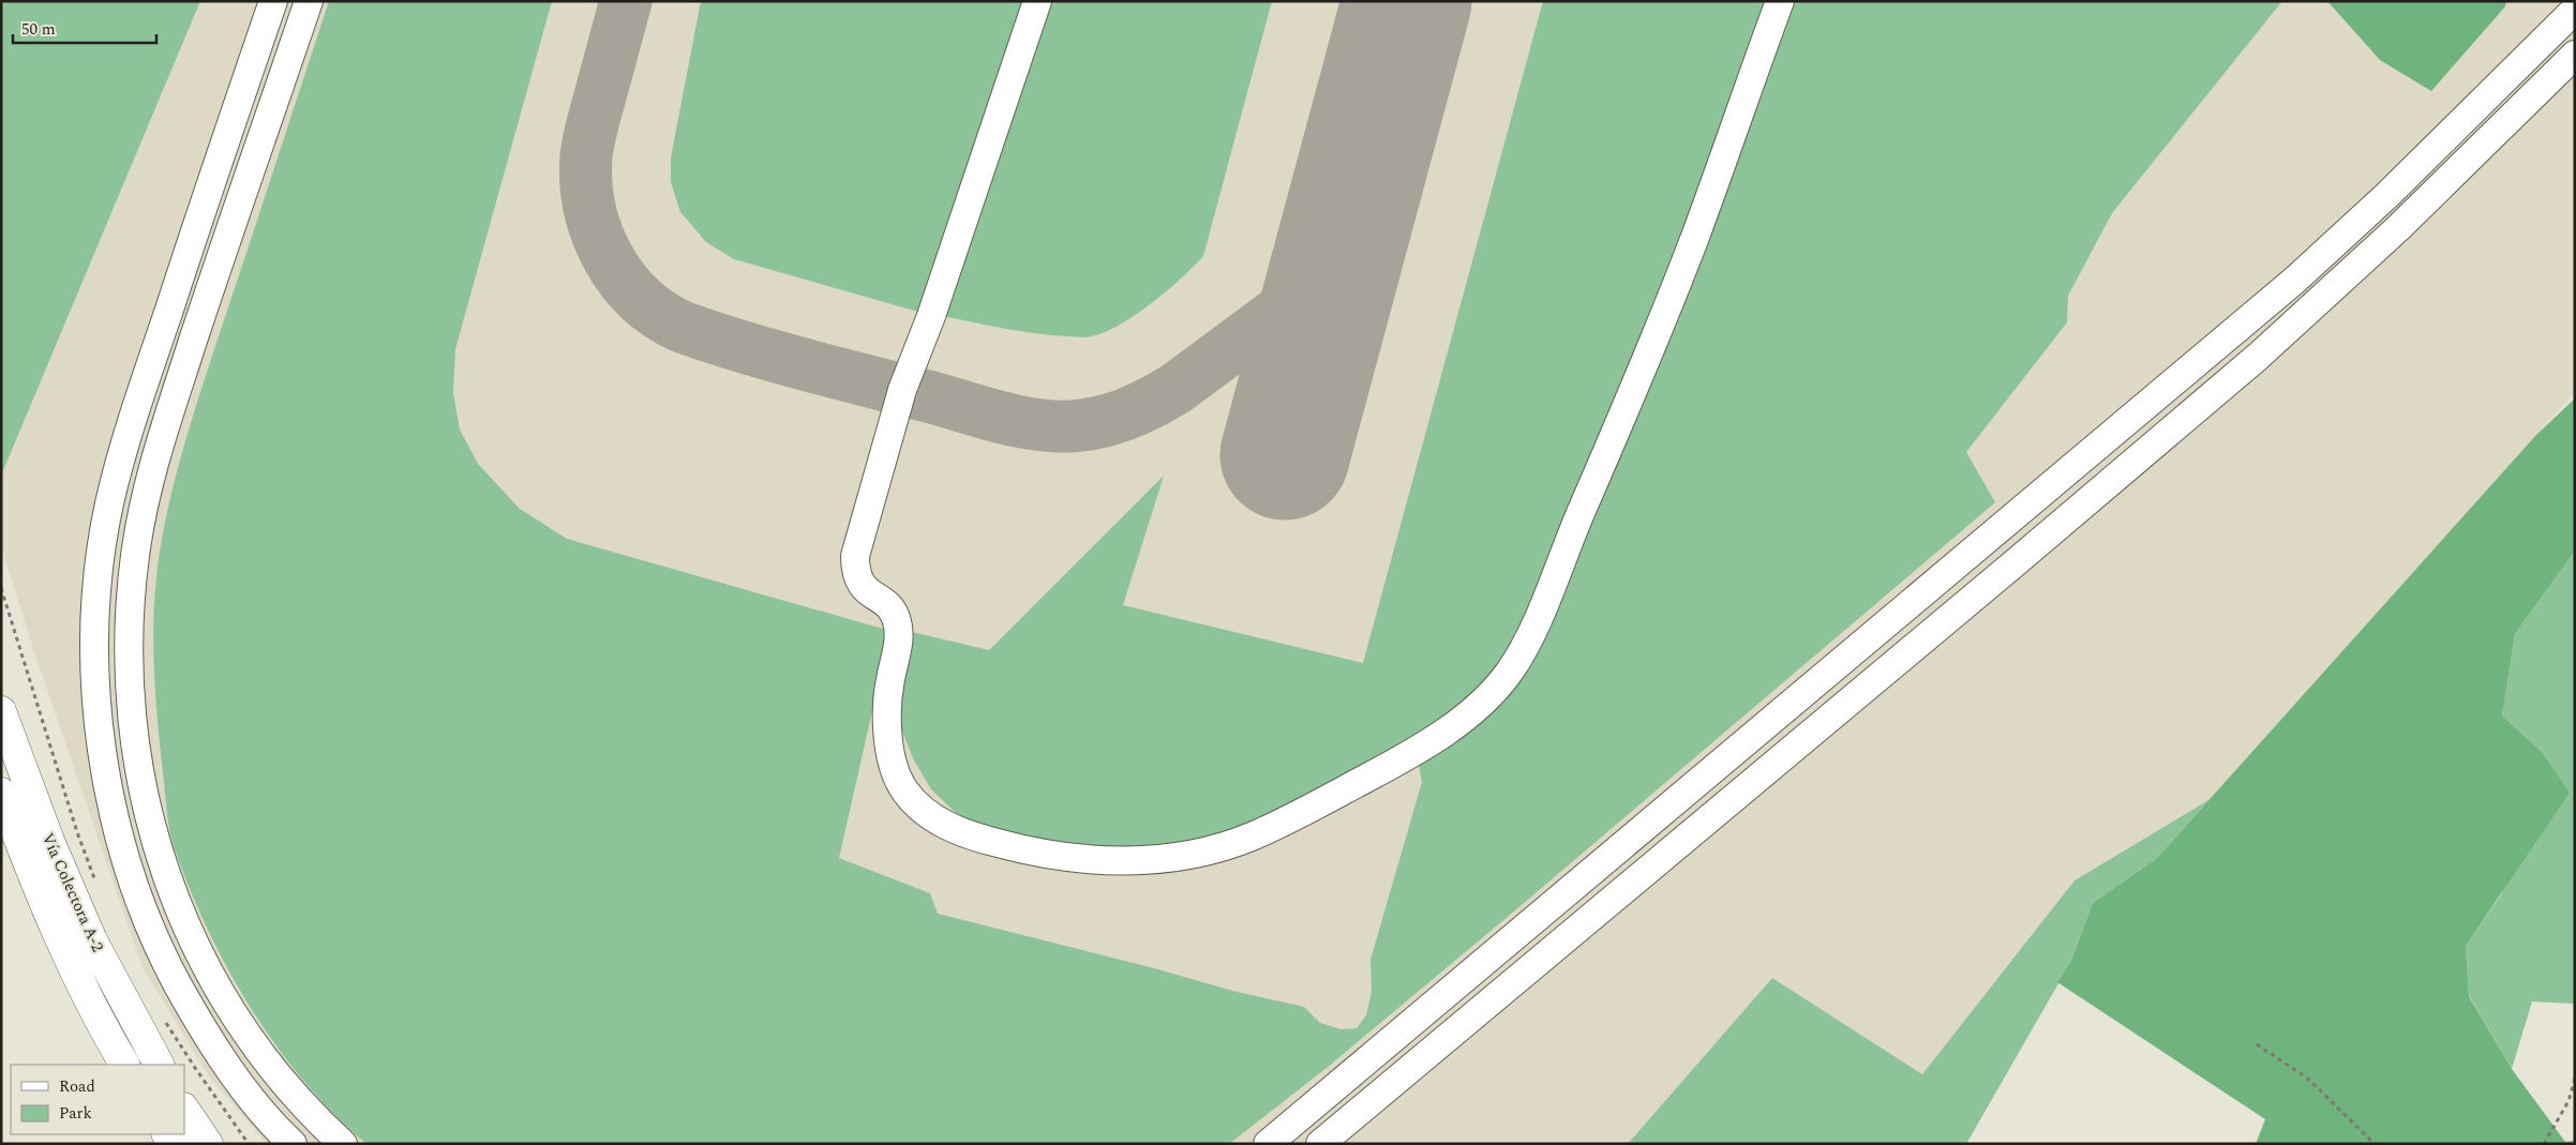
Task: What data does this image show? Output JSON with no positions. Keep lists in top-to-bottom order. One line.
{"streets":{"main road":["Vía Colectora A-2"]},"legend":["Road","Park"],"scale_bar":"50 m"}
